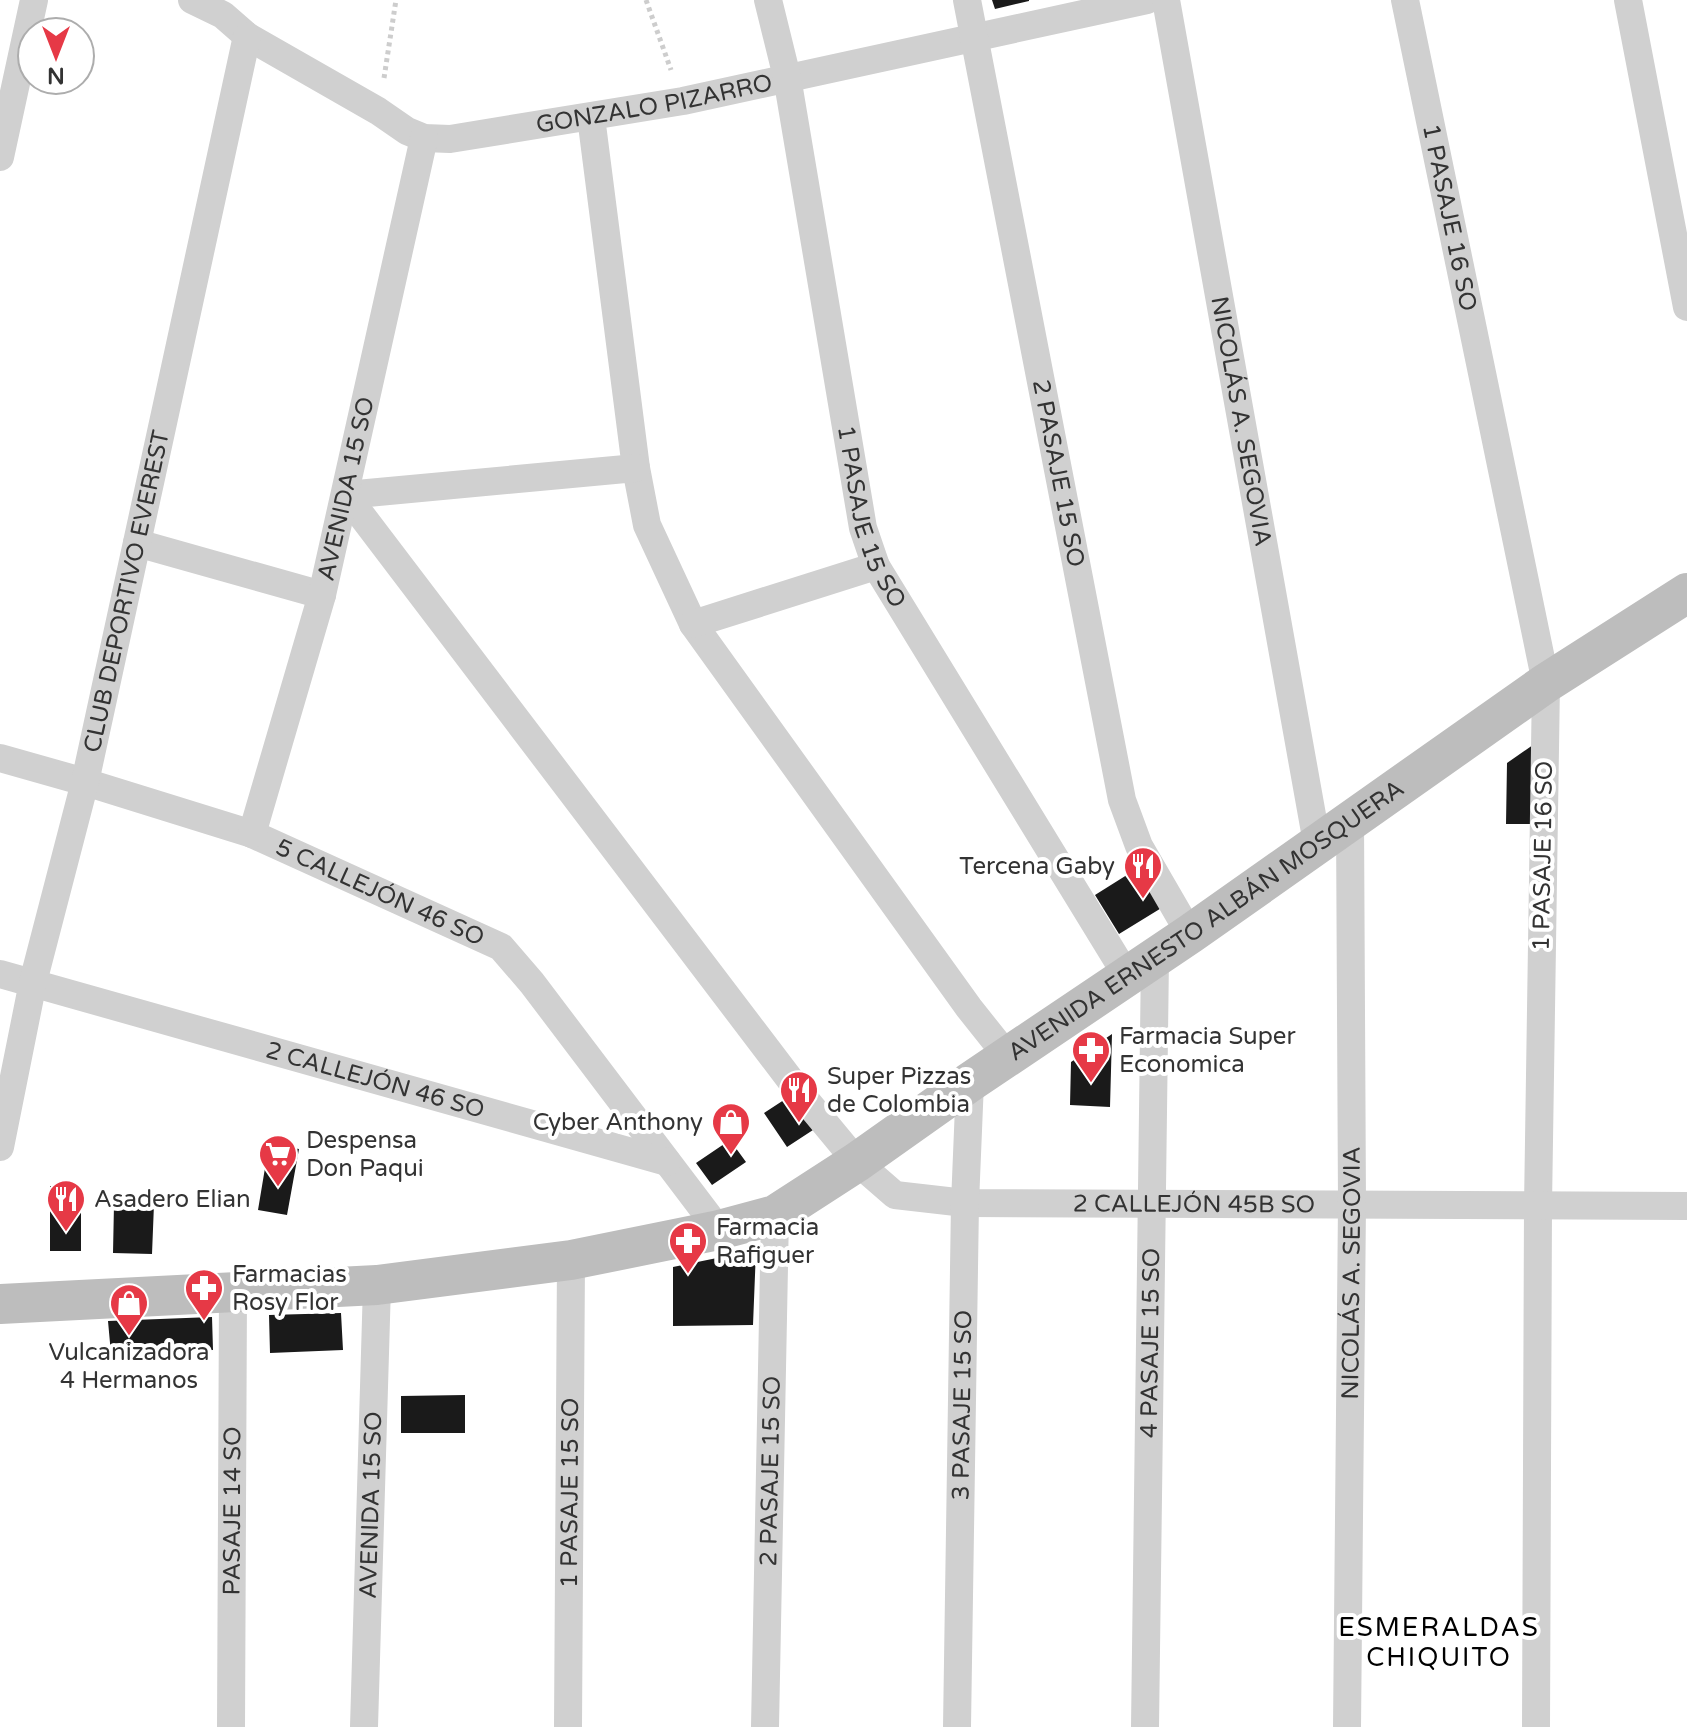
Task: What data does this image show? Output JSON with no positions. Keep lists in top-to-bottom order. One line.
{"streets":{"street":["GONZALO PIZARRO","1 PASAJE 16 SO","NICOLÁS A. SEGOVIA","2 PASAJE 15 SO","AVENIDA 15 SO","1 PASAJE 15 SO","CLUB DEPORTIVO EVEREST","5 CALLEJÓN 46 SO","AVENIDA ERNESTO ALBÁN MOSQUERA","2 CALLEJÓN 46 SO","2 CALLEJÓN 45B SO","4 PASAJE 15 SO","3 PASAJE 15 SO","PASAJE 14 SO"]},"crossings":[["GONZALO PIZARRO","2 PASAJE 15 SO"],["GONZALO PIZARRO","AVENIDA 15 SO"],["GONZALO PIZARRO","1 PASAJE 15 SO"],["1 PASAJE 16 SO","AVENIDA ERNESTO ALBÁN MOSQUERA"],["1 PASAJE 16 SO","2 CALLEJÓN 45B SO"],["NICOLÁS A. SEGOVIA","AVENIDA ERNESTO ALBÁN MOSQUERA"],["NICOLÁS A. SEGOVIA","2 CALLEJÓN 45B SO"],["2 PASAJE 15 SO","AVENIDA ERNESTO ALBÁN MOSQUERA"],["AVENIDA 15 SO","5 CALLEJÓN 46 SO"],["AVENIDA 15 SO","AVENIDA ERNESTO ALBÁN MOSQUERA"],["AVENIDA 15 SO","2 CALLEJÓN 45B SO"],["1 PASAJE 15 SO","AVENIDA ERNESTO ALBÁN MOSQUERA"],["1 PASAJE 15 SO","4 PASAJE 15 SO"],["CLUB DEPORTIVO EVEREST","5 CALLEJÓN 46 SO"],["CLUB DEPORTIVO EVEREST","2 CALLEJÓN 46 SO"],["5 CALLEJÓN 46 SO","2 CALLEJÓN 46 SO"],["AVENIDA ERNESTO ALBÁN MOSQUERA","2 CALLEJÓN 45B SO"],["AVENIDA ERNESTO ALBÁN MOSQUERA","4 PASAJE 15 SO"],["AVENIDA ERNESTO ALBÁN MOSQUERA","3 PASAJE 15 SO"],["AVENIDA ERNESTO ALBÁN MOSQUERA","PASAJE 14 SO"],["2 CALLEJÓN 45B SO","4 PASAJE 15 SO"],["2 CALLEJÓN 45B SO","3 PASAJE 15 SO"]],"districts":["ESMERALDAS CHIQUITO"],"places":{"restaurant":["Tercena Gaby","Super Pizzas de Colombia","Asadero Elian"],"pharmacy":["Farmacia Super Economica","Farmacia Rafiguer","Farmacias Rosy Flor"],"shop":["Cyber Anthony","Vulcanizadora 4 Hermanos"],"supermarket":["Despensa Don Paqui"]},"north":"bottom"}
